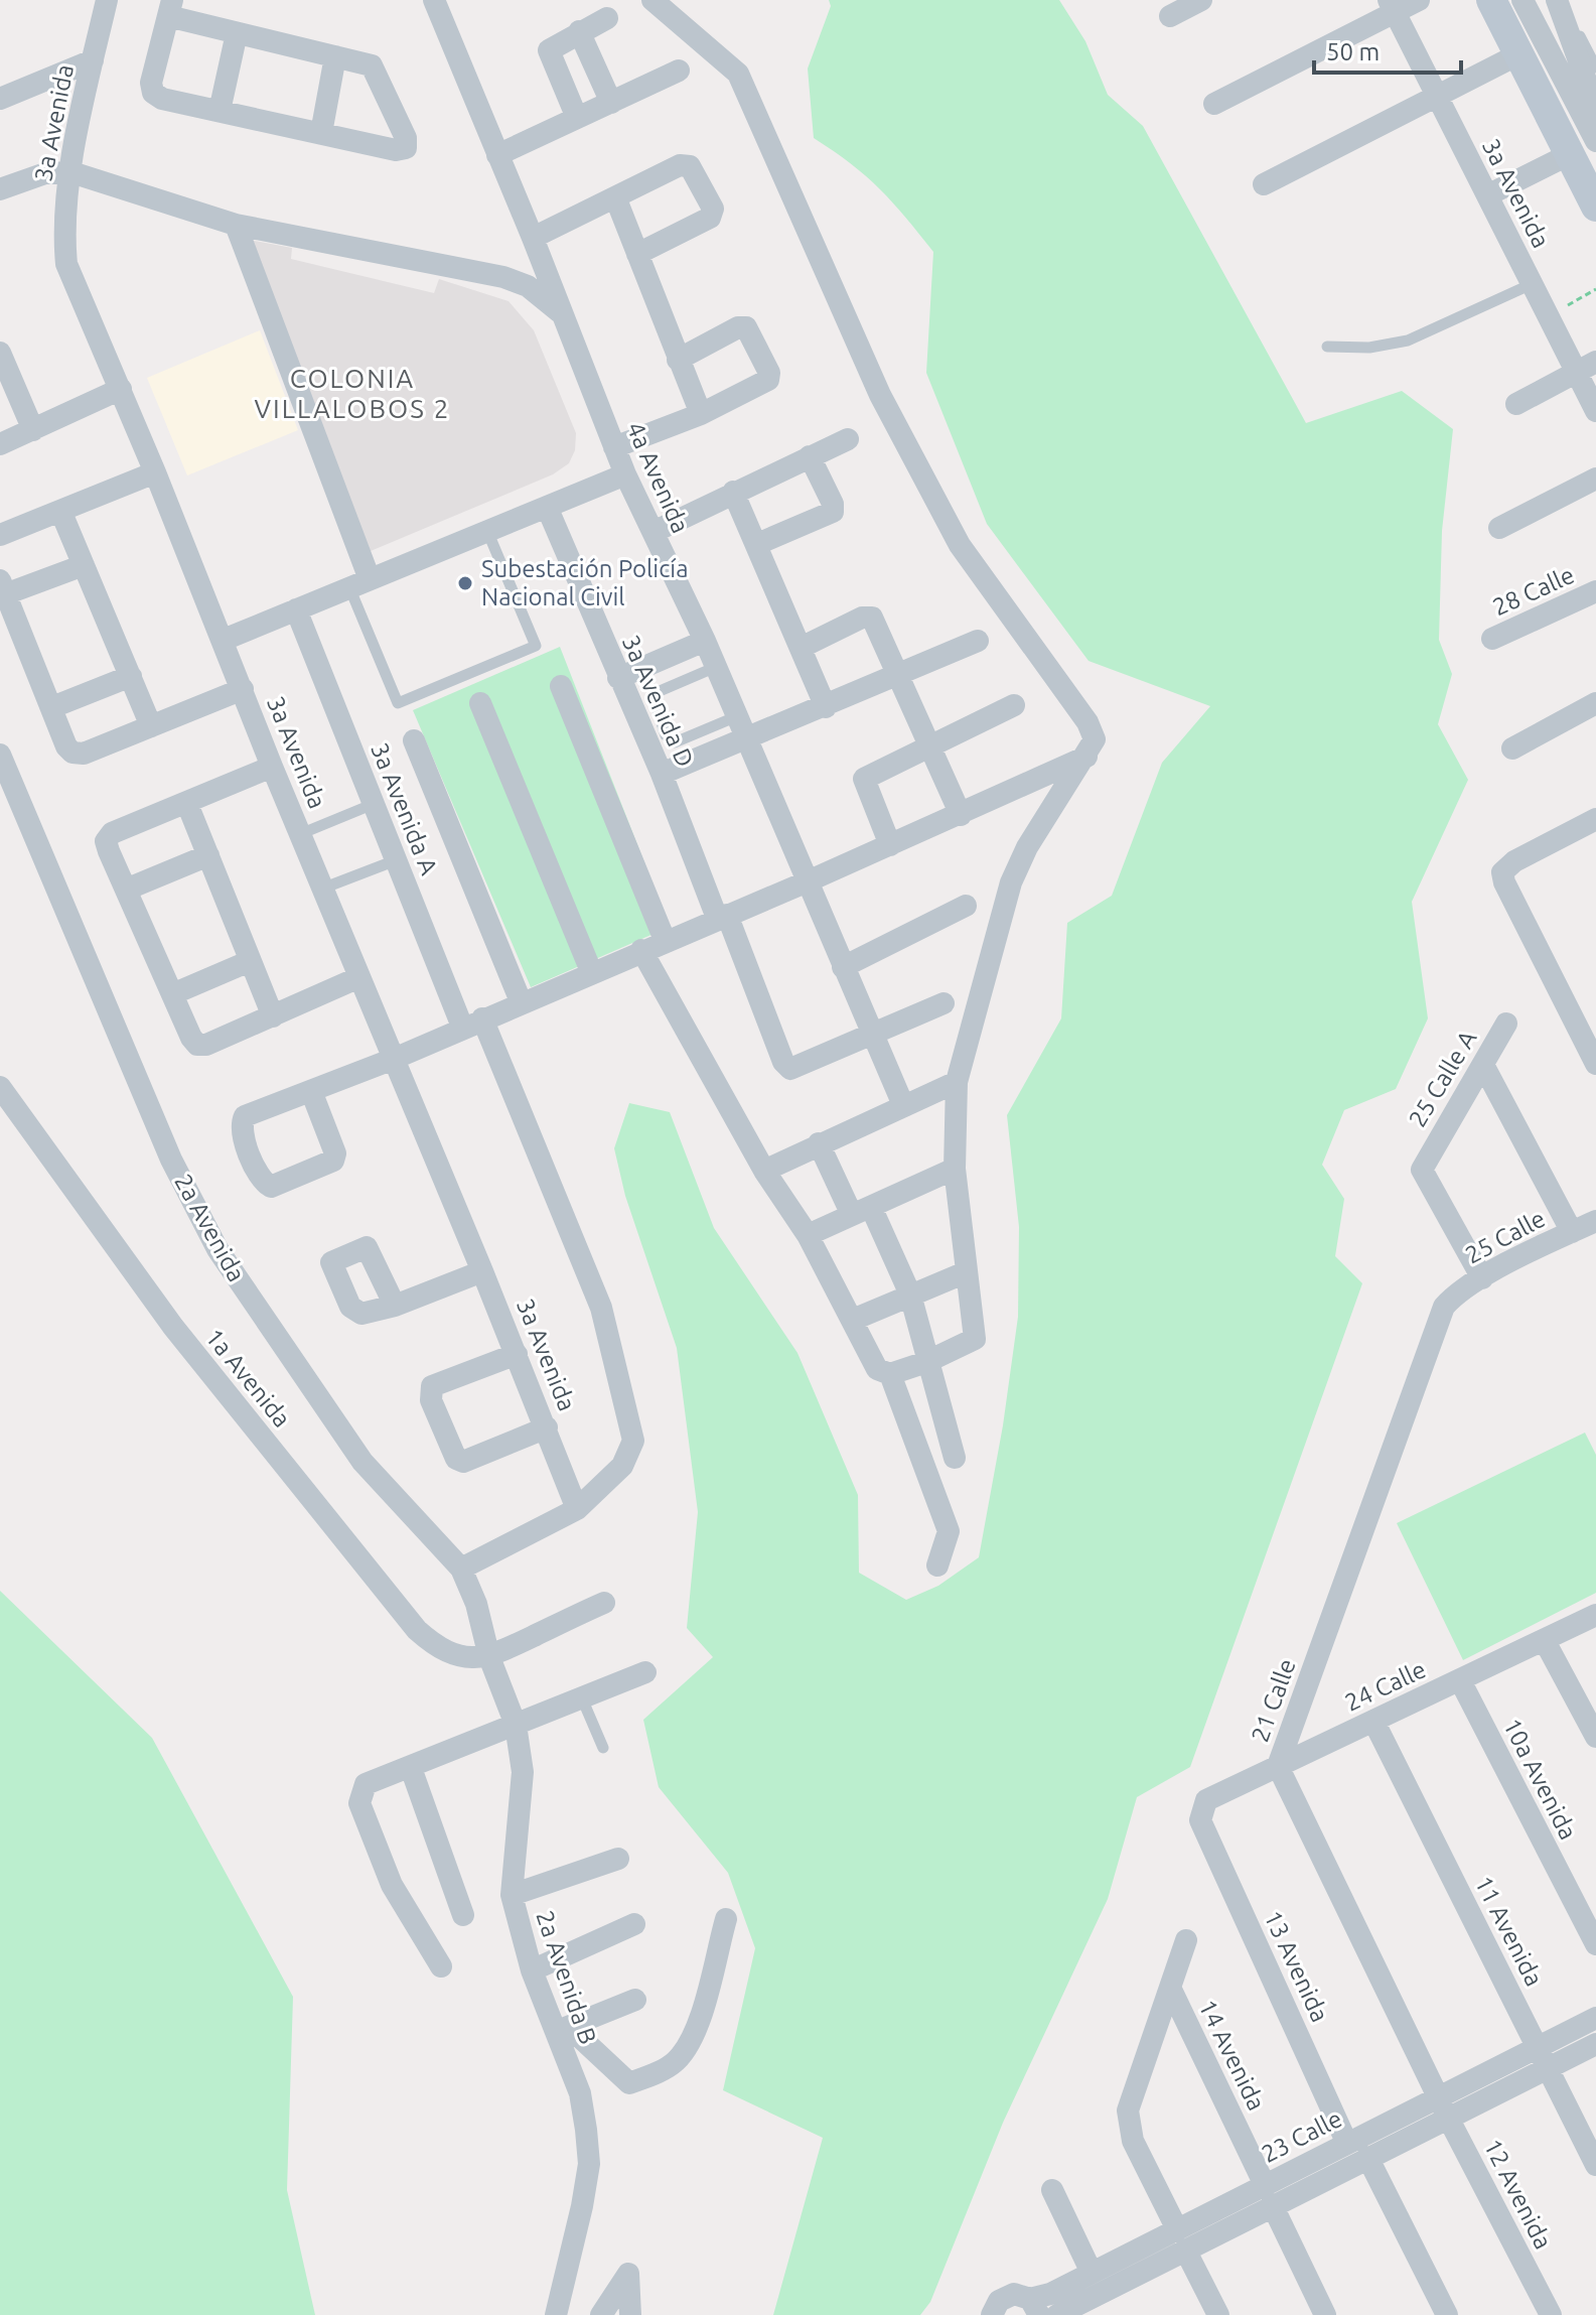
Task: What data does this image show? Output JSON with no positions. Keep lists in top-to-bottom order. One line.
{"streets":{"street":["3a Avenida","4a Avenida","28 Calle","3a Avenida D","3a Avenida A","25 Calle A","2a Avenida","25 Calle","1a Avenida","24 Calle","21 Calle","10a Avenida","11 Avenida","13 Avenida","2a Avenida B","14 Avenida","23 Calle","12 Avenida"]},"crossings":[["3a Avenida","3a Avenida A"],["4a Avenida","3a Avenida D"],["3a Avenida A","2a Avenida"],["25 Calle A","25 Calle"],["2a Avenida","1a Avenida"],["2a Avenida","2a Avenida B"],["25 Calle","21 Calle"],["1a Avenida","2a Avenida B"],["24 Calle","21 Calle"],["24 Calle","10a Avenida"],["24 Calle","11 Avenida"],["24 Calle","13 Avenida"],["21 Calle","23 Calle"],["21 Calle","12 Avenida"],["11 Avenida","23 Calle"],["13 Avenida","23 Calle"],["14 Avenida","23 Calle"],["23 Calle","12 Avenida"]],"districts":["COLONIA VILLALOBOS 2"],"places":["Subestación Policía Nacional Civil"],"scale_bar":"50 m"}
